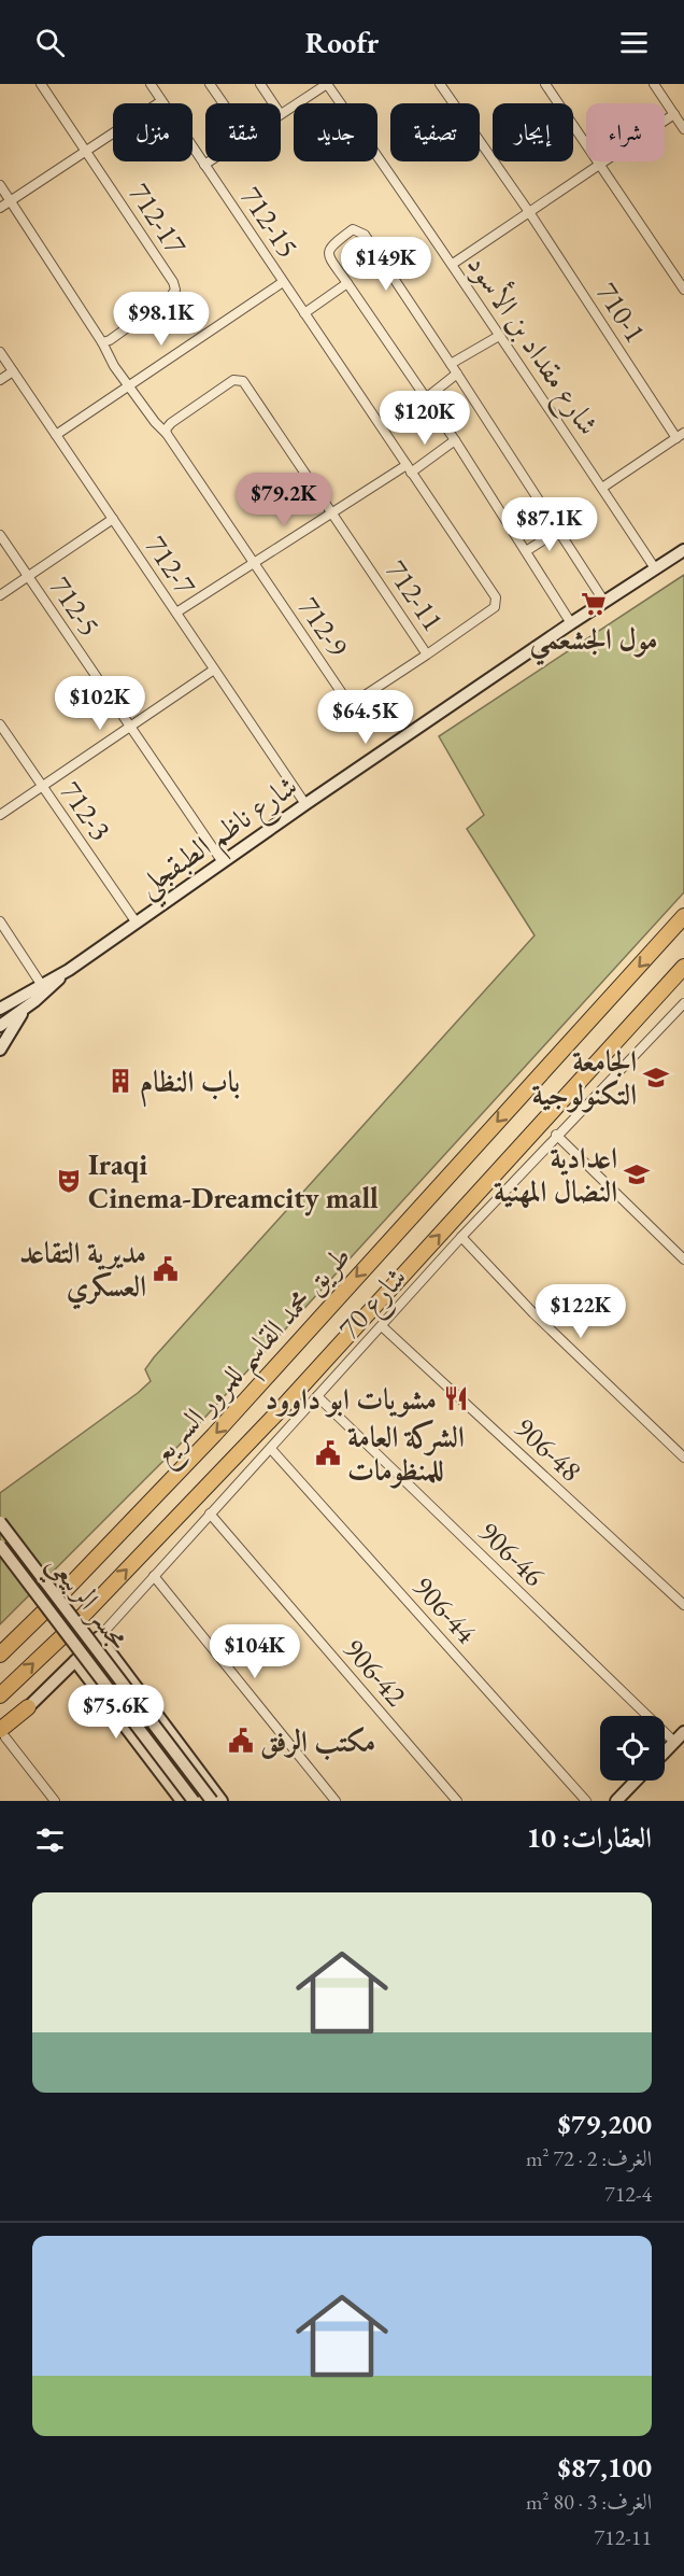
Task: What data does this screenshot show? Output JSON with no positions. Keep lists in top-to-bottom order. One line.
{"streets":{"highway":["طريق محمد القاسم للمرور السريع"],"main road":["شارع ناظم الطبقجلي","مجسر الربيعي"],"street":["712-17","712-15","710-1","شارع مقداد بن الأسود","712-7","712-11","712-5","712-9","712-3","شارع 70","906-48","906-46","906-44","906-42"]},"crossings":[["712-17","712-9"],["712-15","712-11"],["شارع مقداد بن الأسود","شارع ناظم الطبقجلي"],["712-7","شارع ناظم الطبقجلي"],["712-11","712-9"],["712-5","شارع ناظم الطبقجلي"],["712-3","شارع ناظم الطبقجلي"],["شارع 70","906-48"],["شارع 70","906-46"],["شارع 70","906-44"],["شارع 70","906-42"]],"places":{"supermarket":["مول الجشعمي"],"school or university":["الجامعة التكنولوجية","اعدادية النضال المهنية"],"building":["باب النظام"],"theatre":["Iraqi Cinema-Dreamcity mall"],"public building":["مديرية التقاعد العسكري","الشركة العامة للمنظومات","مكتب الرفق"],"restaurant":["مشويات ابو داوود"]},"page":{"header":"Roofr","chip":["شراء","إيجار","تصفية","جديد","شقة","منزل"],"price":["$149K","$98.1K","$120K","$79.2K","$87.1K","$102K","$64.5K","$122K","$104K","$75.6K"],"heading":"العقارات: 10","list":[{"name":"$79,200","note":"الغرف: 2 · 72 m² · 712-4"},{"name":"$87,100","note":"الغرف: 3 · 80 m² · 712-11"}]}}
